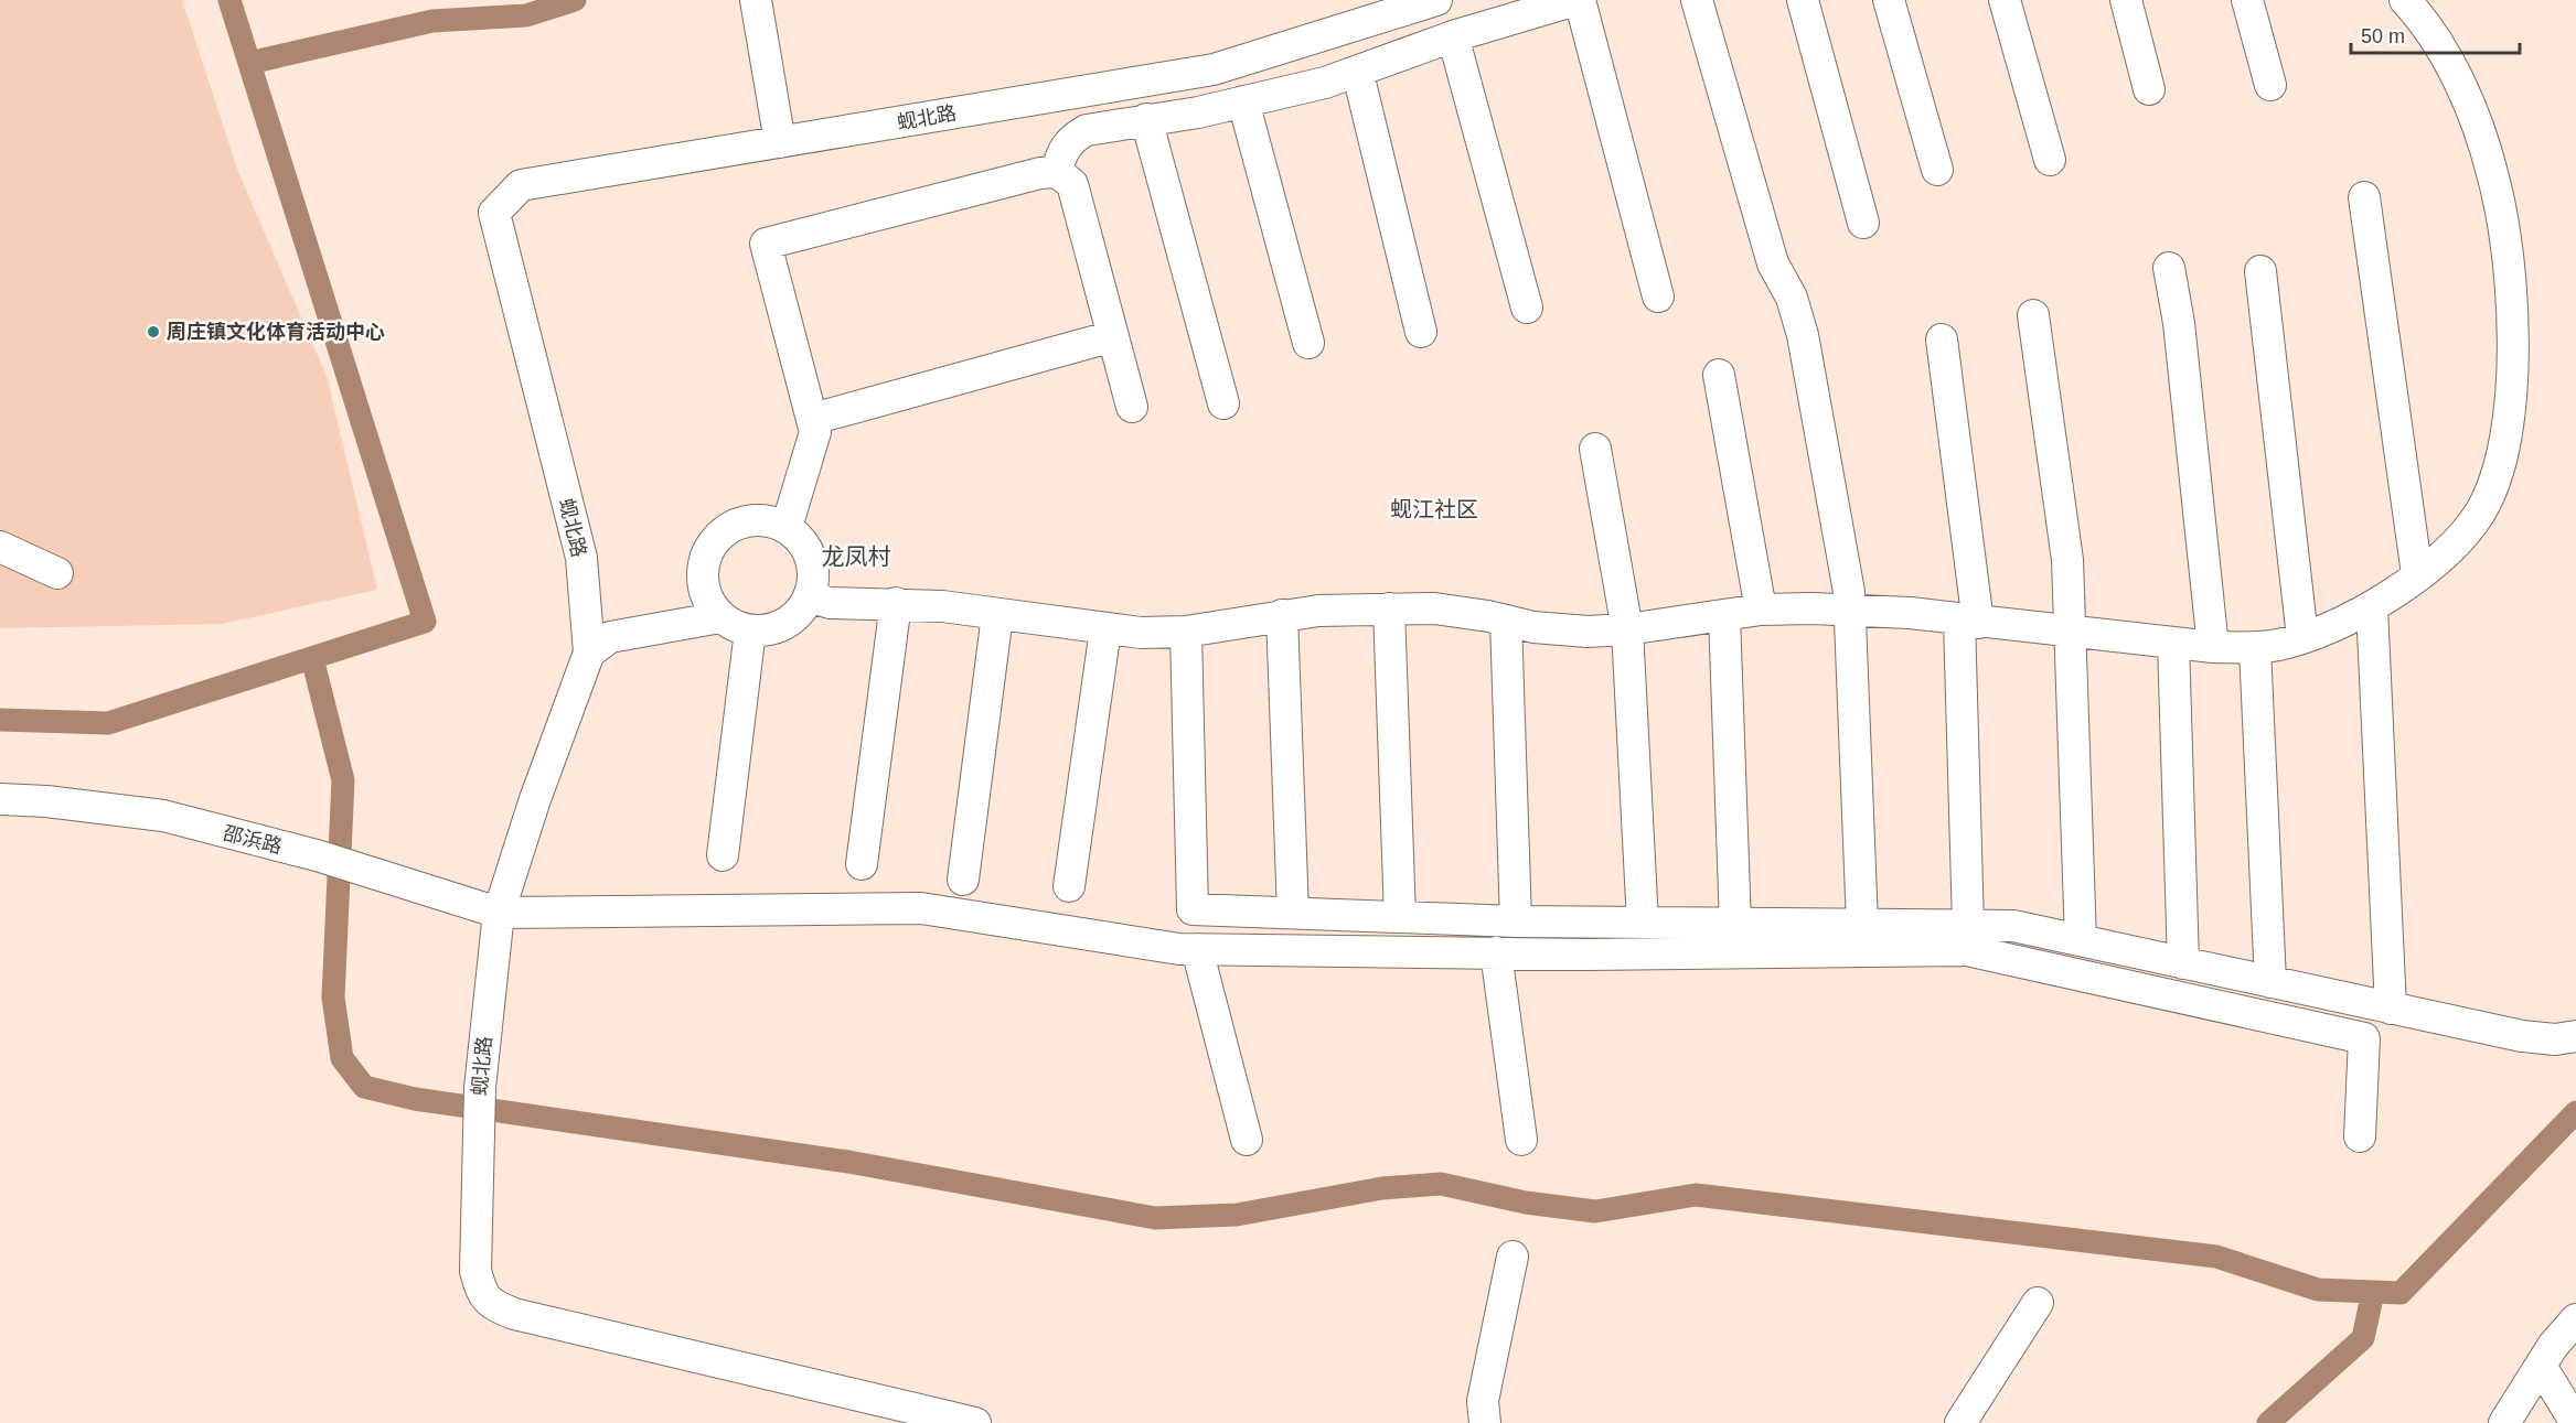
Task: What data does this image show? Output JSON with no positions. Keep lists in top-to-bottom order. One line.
{"streets":{"street":["蚬北路","邵浜路"]},"crossings":[["蚬北路","邵浜路"]],"districts":["蚬江社区","龙凤村"],"places":["周庄镇文化体育活动中心"],"scale_bar":"50 m"}
